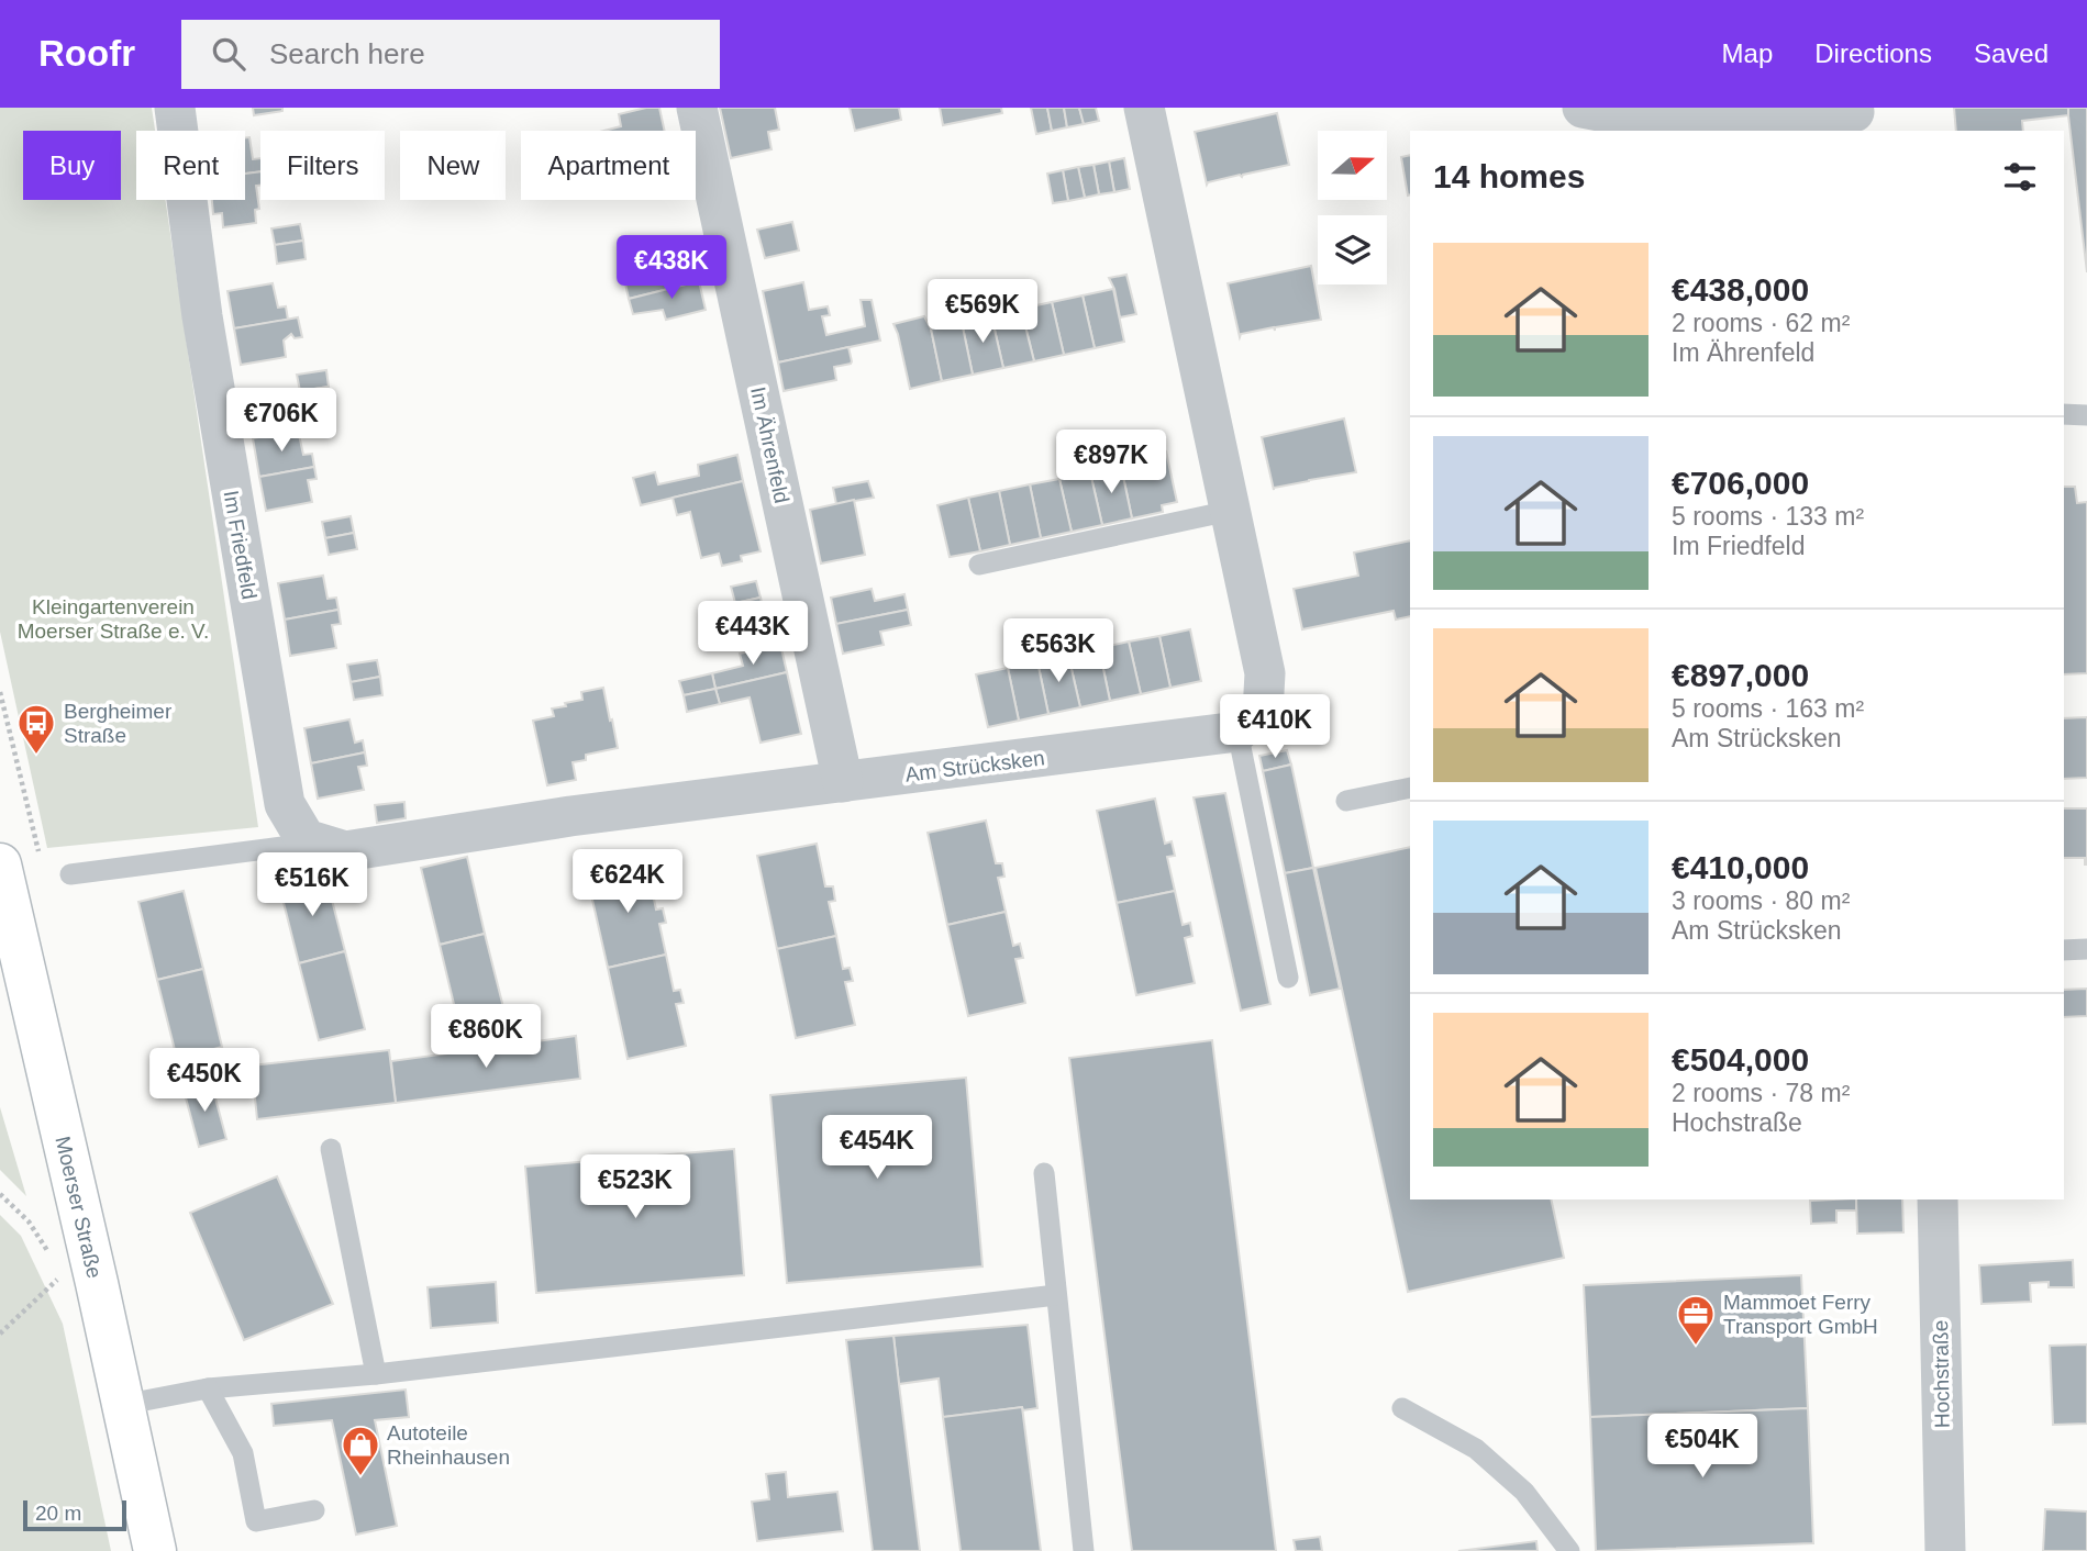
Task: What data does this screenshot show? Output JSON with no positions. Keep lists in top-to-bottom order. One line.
{"streets":{"main road":["Moerser Straße"],"street":["Im Ährenfeld","Im Friedfeld","Am Strücksken","Hochstraße"]},"crossings":[["Im Ährenfeld","Am Strücksken"],["Im Friedfeld","Am Strücksken"]],"parks":["Kleingartenverein Moerser Straße e. V."],"places":{"bus stop":["Bergheimer Straße"],"office":["Mammoet Ferry Transport GmbH"],"shop":["Autoteile Rheinhausen"]},"scale_bar":"20 m","north":"right","page":{"header":"Roofr","search":"Search here","nav":["Map","Directions","Saved"],"chip":["Buy","Rent","Filters","New","Apartment"],"heading":"14 homes","list":[{"name":"€438,000","note":"2 rooms · 62 m² · Im Ährenfeld"},{"name":"€706,000","note":"5 rooms · 133 m² · Im Friedfeld"},{"name":"€897,000","note":"5 rooms · 163 m² · Am Strücksken"},{"name":"€410,000","note":"3 rooms · 80 m² · Am Strücksken"},{"name":"€504,000","note":"2 rooms · 78 m² · Hochstraße"}],"price":["€438K","€569K","€706K","€897K","€443K","€563K","€410K","€624K","€516K","€860K","€450K","€454K","€523K","€504K"],"scale":"20 m"}}
